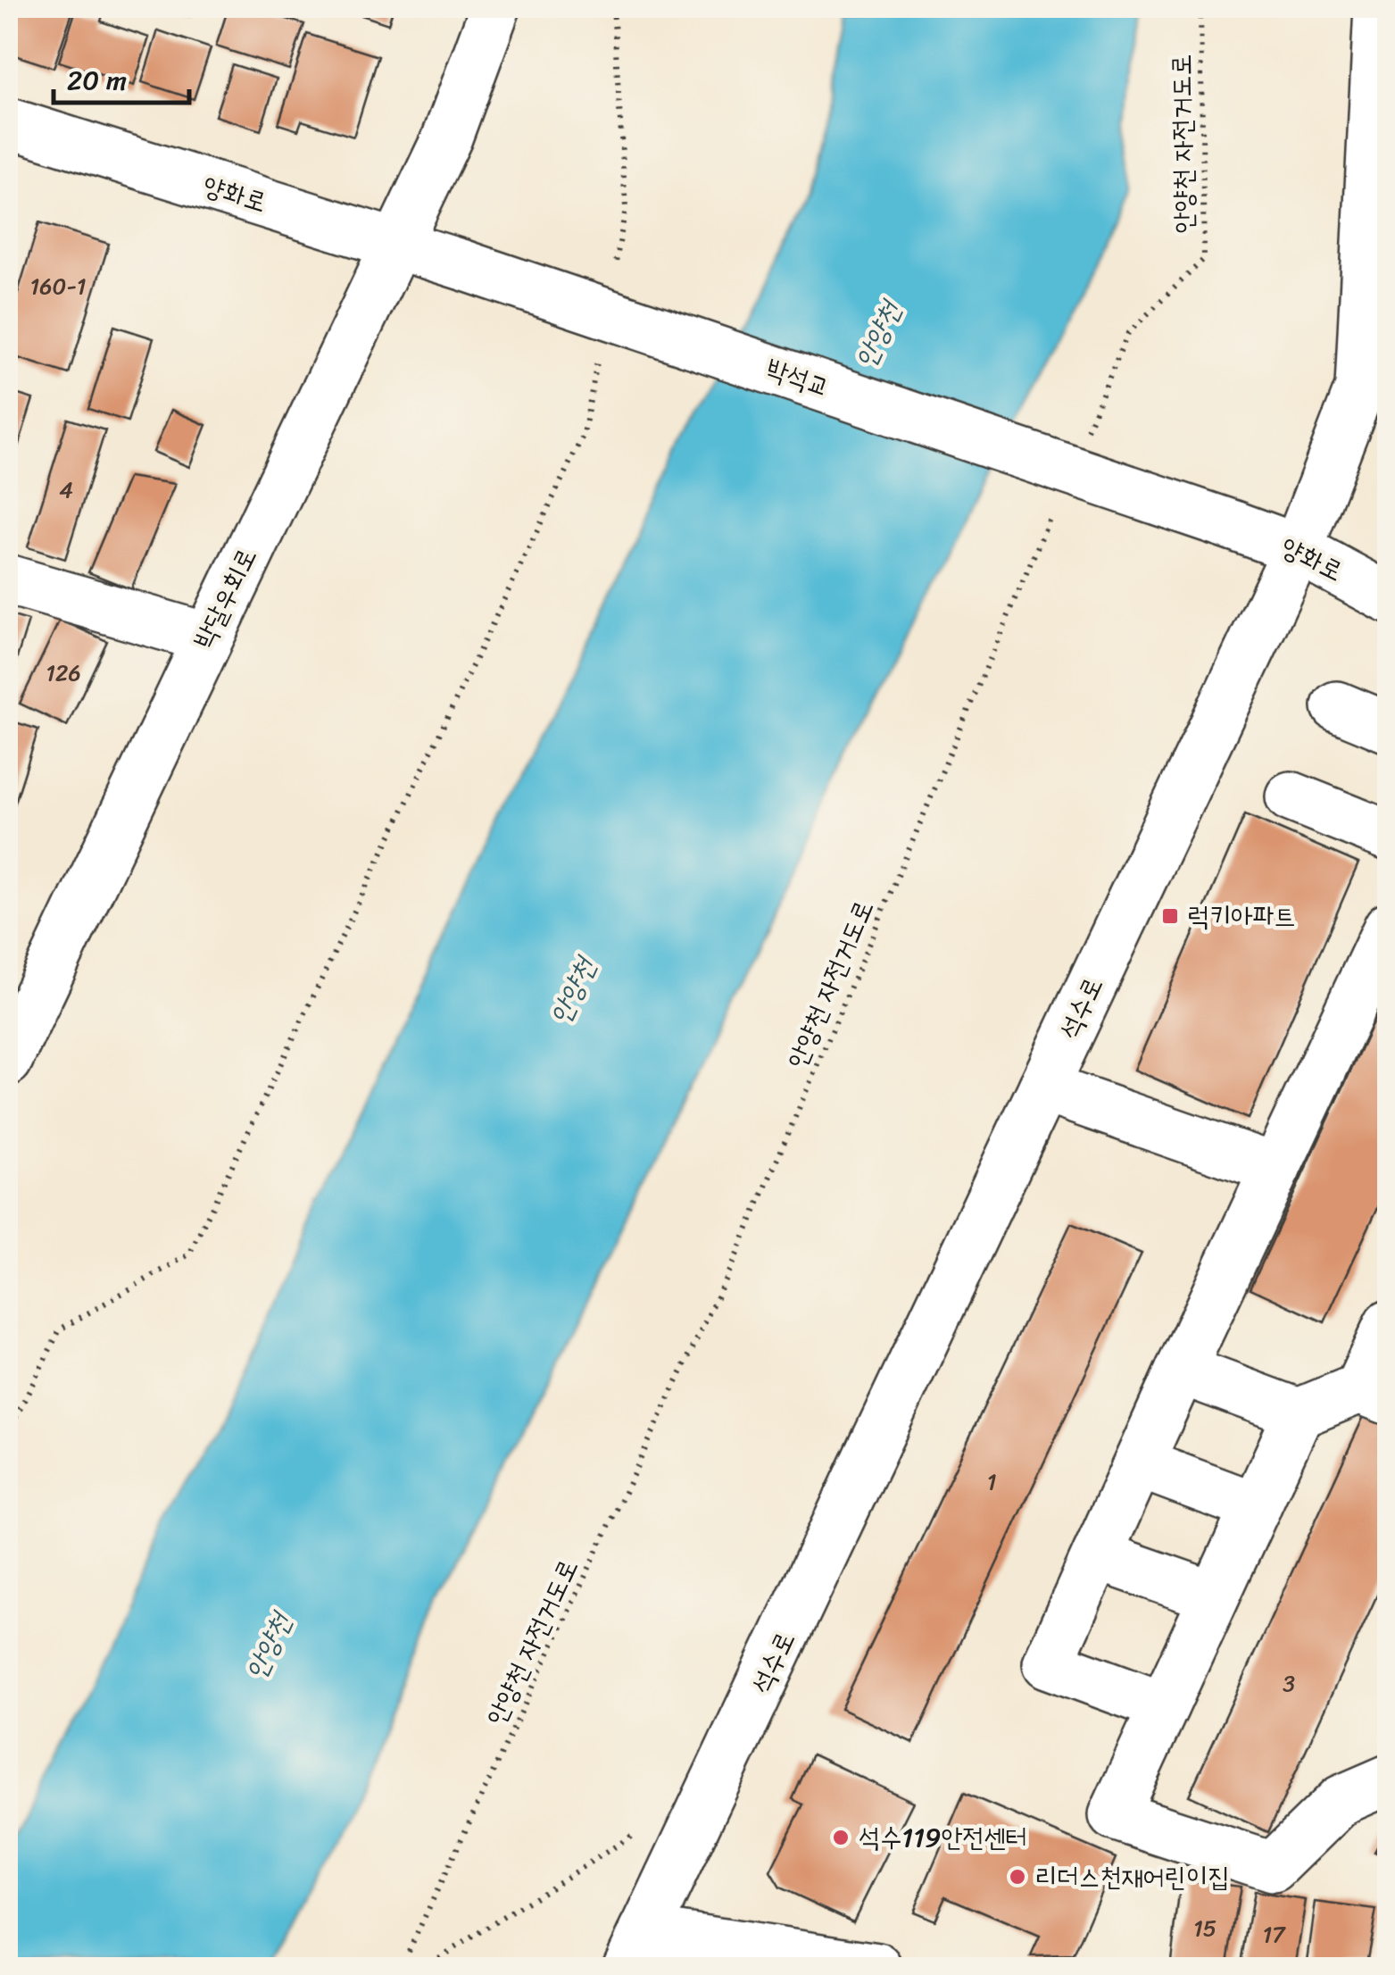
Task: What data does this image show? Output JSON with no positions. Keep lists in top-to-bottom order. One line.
{"streets":{"street":["양화로","박석교","박달우회로","석수로"],"path":["안양천 자전거도로"]},"crossings":[["양화로","박석교"],["양화로","박달우회로"],["양화로","석수로"]],"water":["안양천"],"places":{"transit":["럭키아파트"],"other":["석수119안전센터","리더스천재어린이집"]},"house_numbers":["160-1","4","126","1","3","15","17"],"scale_bar":"20 m"}
